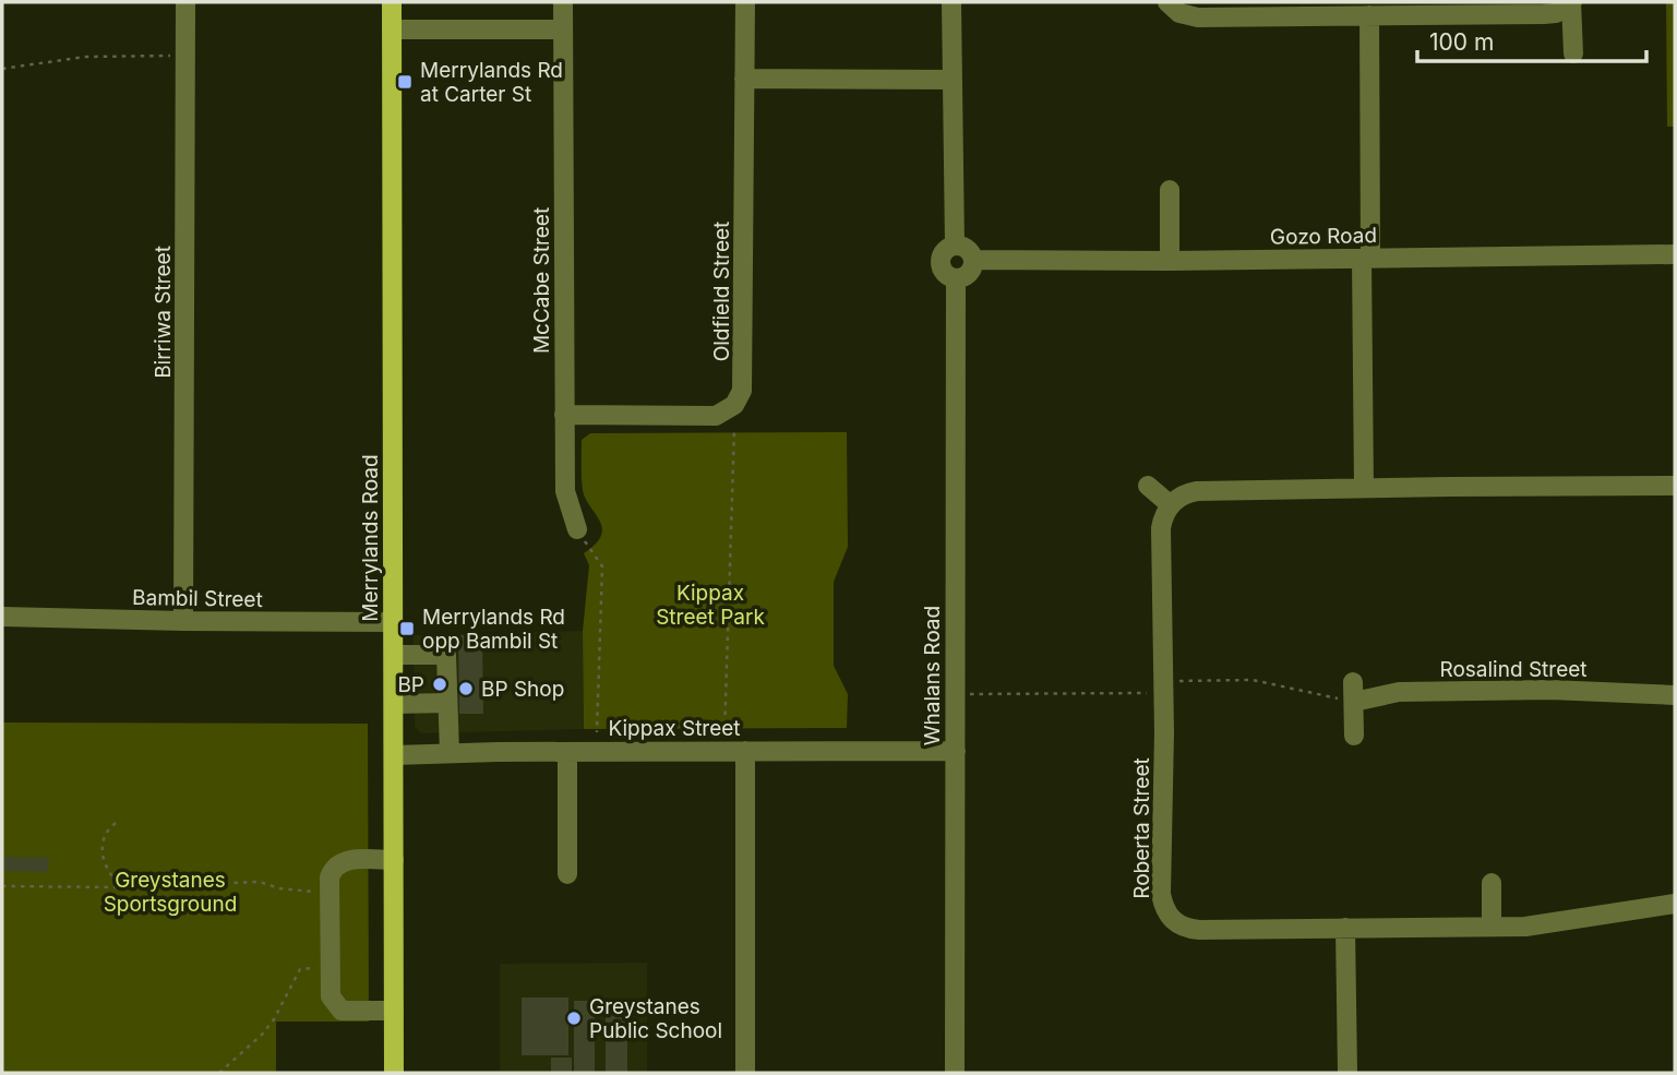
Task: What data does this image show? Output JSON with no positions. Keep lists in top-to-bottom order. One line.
{"streets":{"main road":["Merrylands Road"],"street":["Gozo Road","McCabe Street","Oldfield Street","Birriwa Street","Bambil Street","Rosalind Street","Whalans Road","Kippax Street","Roberta Street"]},"crossings":[["Gozo Road","Whalans Road"],["McCabe Street","Oldfield Street"],["Birriwa Street","Bambil Street"],["Merrylands Road","Bambil Street"],["Merrylands Road","Kippax Street"],["Whalans Road","Kippax Street"]],"parks":["Kippax Street Park","Greystanes Sportsground"],"places":{"transit":["Merrylands Rd at Carter St","Merrylands Rd opp Bambil St"],"other":["BP","BP Shop","Greystanes Public School"]},"scale_bar":"100 m"}
